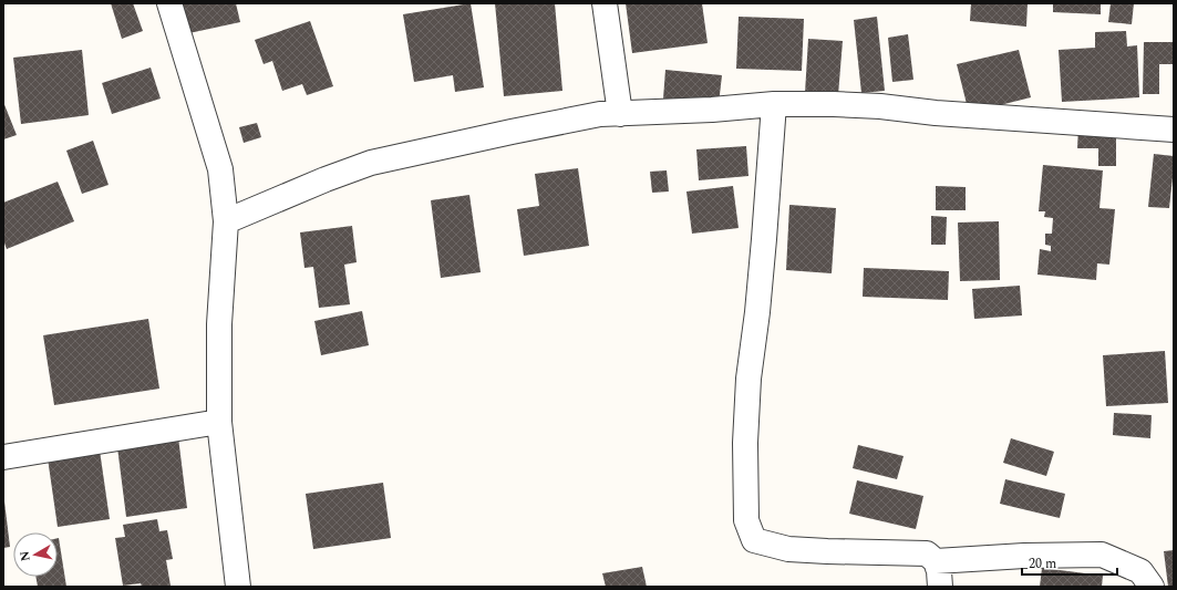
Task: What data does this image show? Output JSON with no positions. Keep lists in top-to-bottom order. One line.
{"scale_bar":"20 m","north":"left"}
